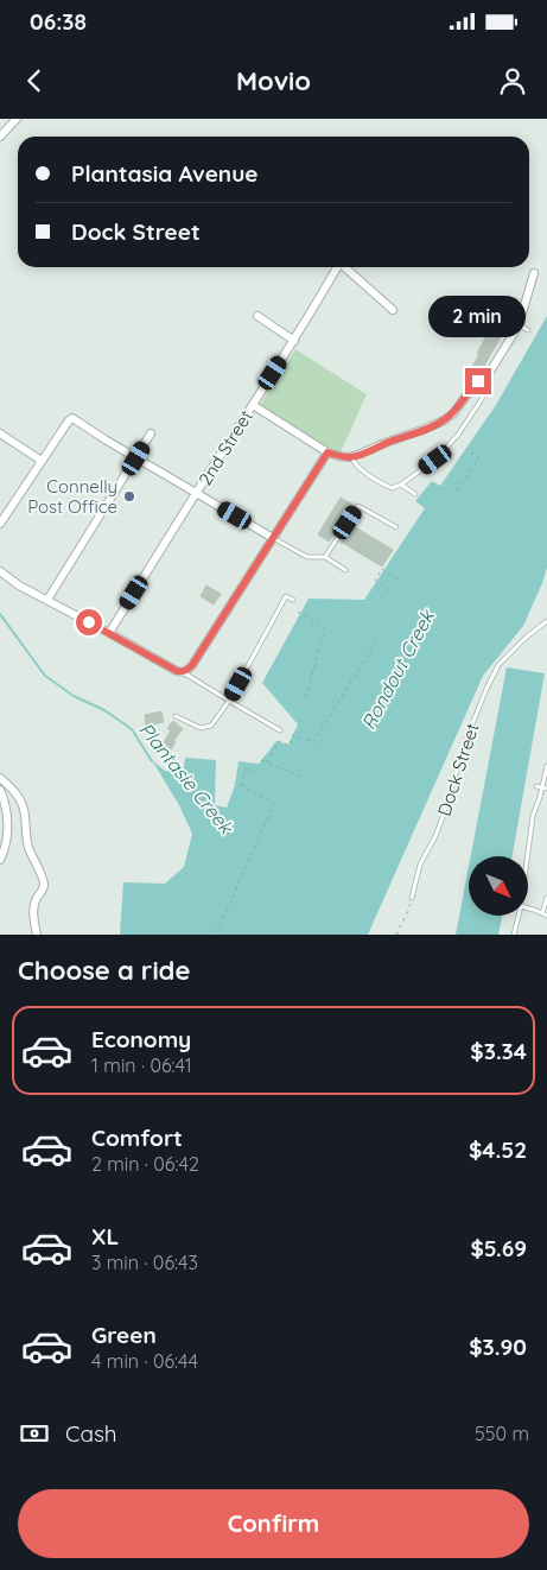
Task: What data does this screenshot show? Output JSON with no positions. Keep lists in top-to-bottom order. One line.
{"streets":{"street":["2nd Street"],"lane":["Dock Street"]},"water":["Rondout Creek","Plantasie Creek"],"places":["Connelly Post Office"],"north":"bottom right","page":{"status":"06:38","header":"Movio","banner":["Plantasia Avenue","Dock Street"],"bubble":"2 min","heading":"Choose a ride","list":[{"name":"Economy","note":"1 min · 06:41","value":"$3.34"},{"name":"Comfort","note":"2 min · 06:42","value":"$4.52"},{"name":"XL","note":"3 min · 06:43","value":"$5.69"},{"name":"Green","note":"4 min · 06:44","value":"$3.90"}],"pay":["Cash","550 m"],"buttons":"Confirm"}}
